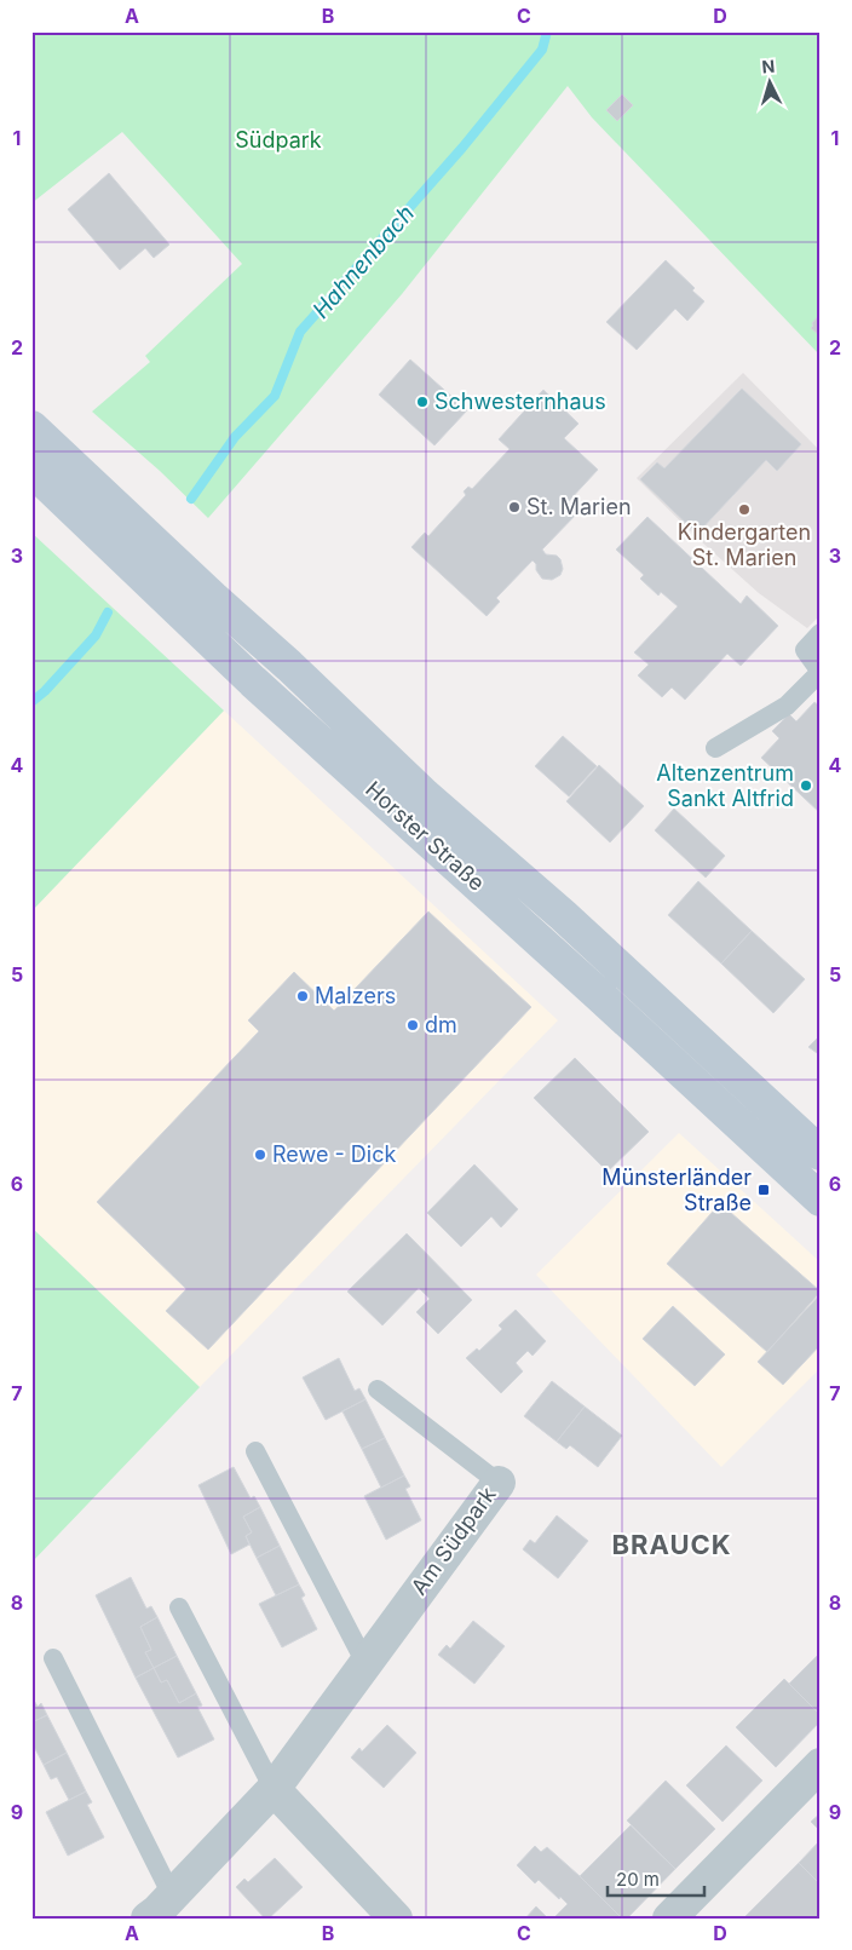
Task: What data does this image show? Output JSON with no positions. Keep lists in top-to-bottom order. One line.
{"streets":{"main road":["Horster Straße"],"street":["Am Südpark"]},"districts":["BRAUCK"],"water":["Hahnenbach"],"parks":["Südpark"],"places":{"other":["Schwesternhaus","St. Marien","Kindergarten St. Marien","Altenzentrum Sankt Altfrid","Malzers","dm","Rewe - Dick"],"transit":["Münsterländer Straße"]},"scale_bar":"20 m","north":"top","grid":{"columns":["A","B","C","D"],"rows":["1","2","3","4","5","6","7","8","9"]}}
